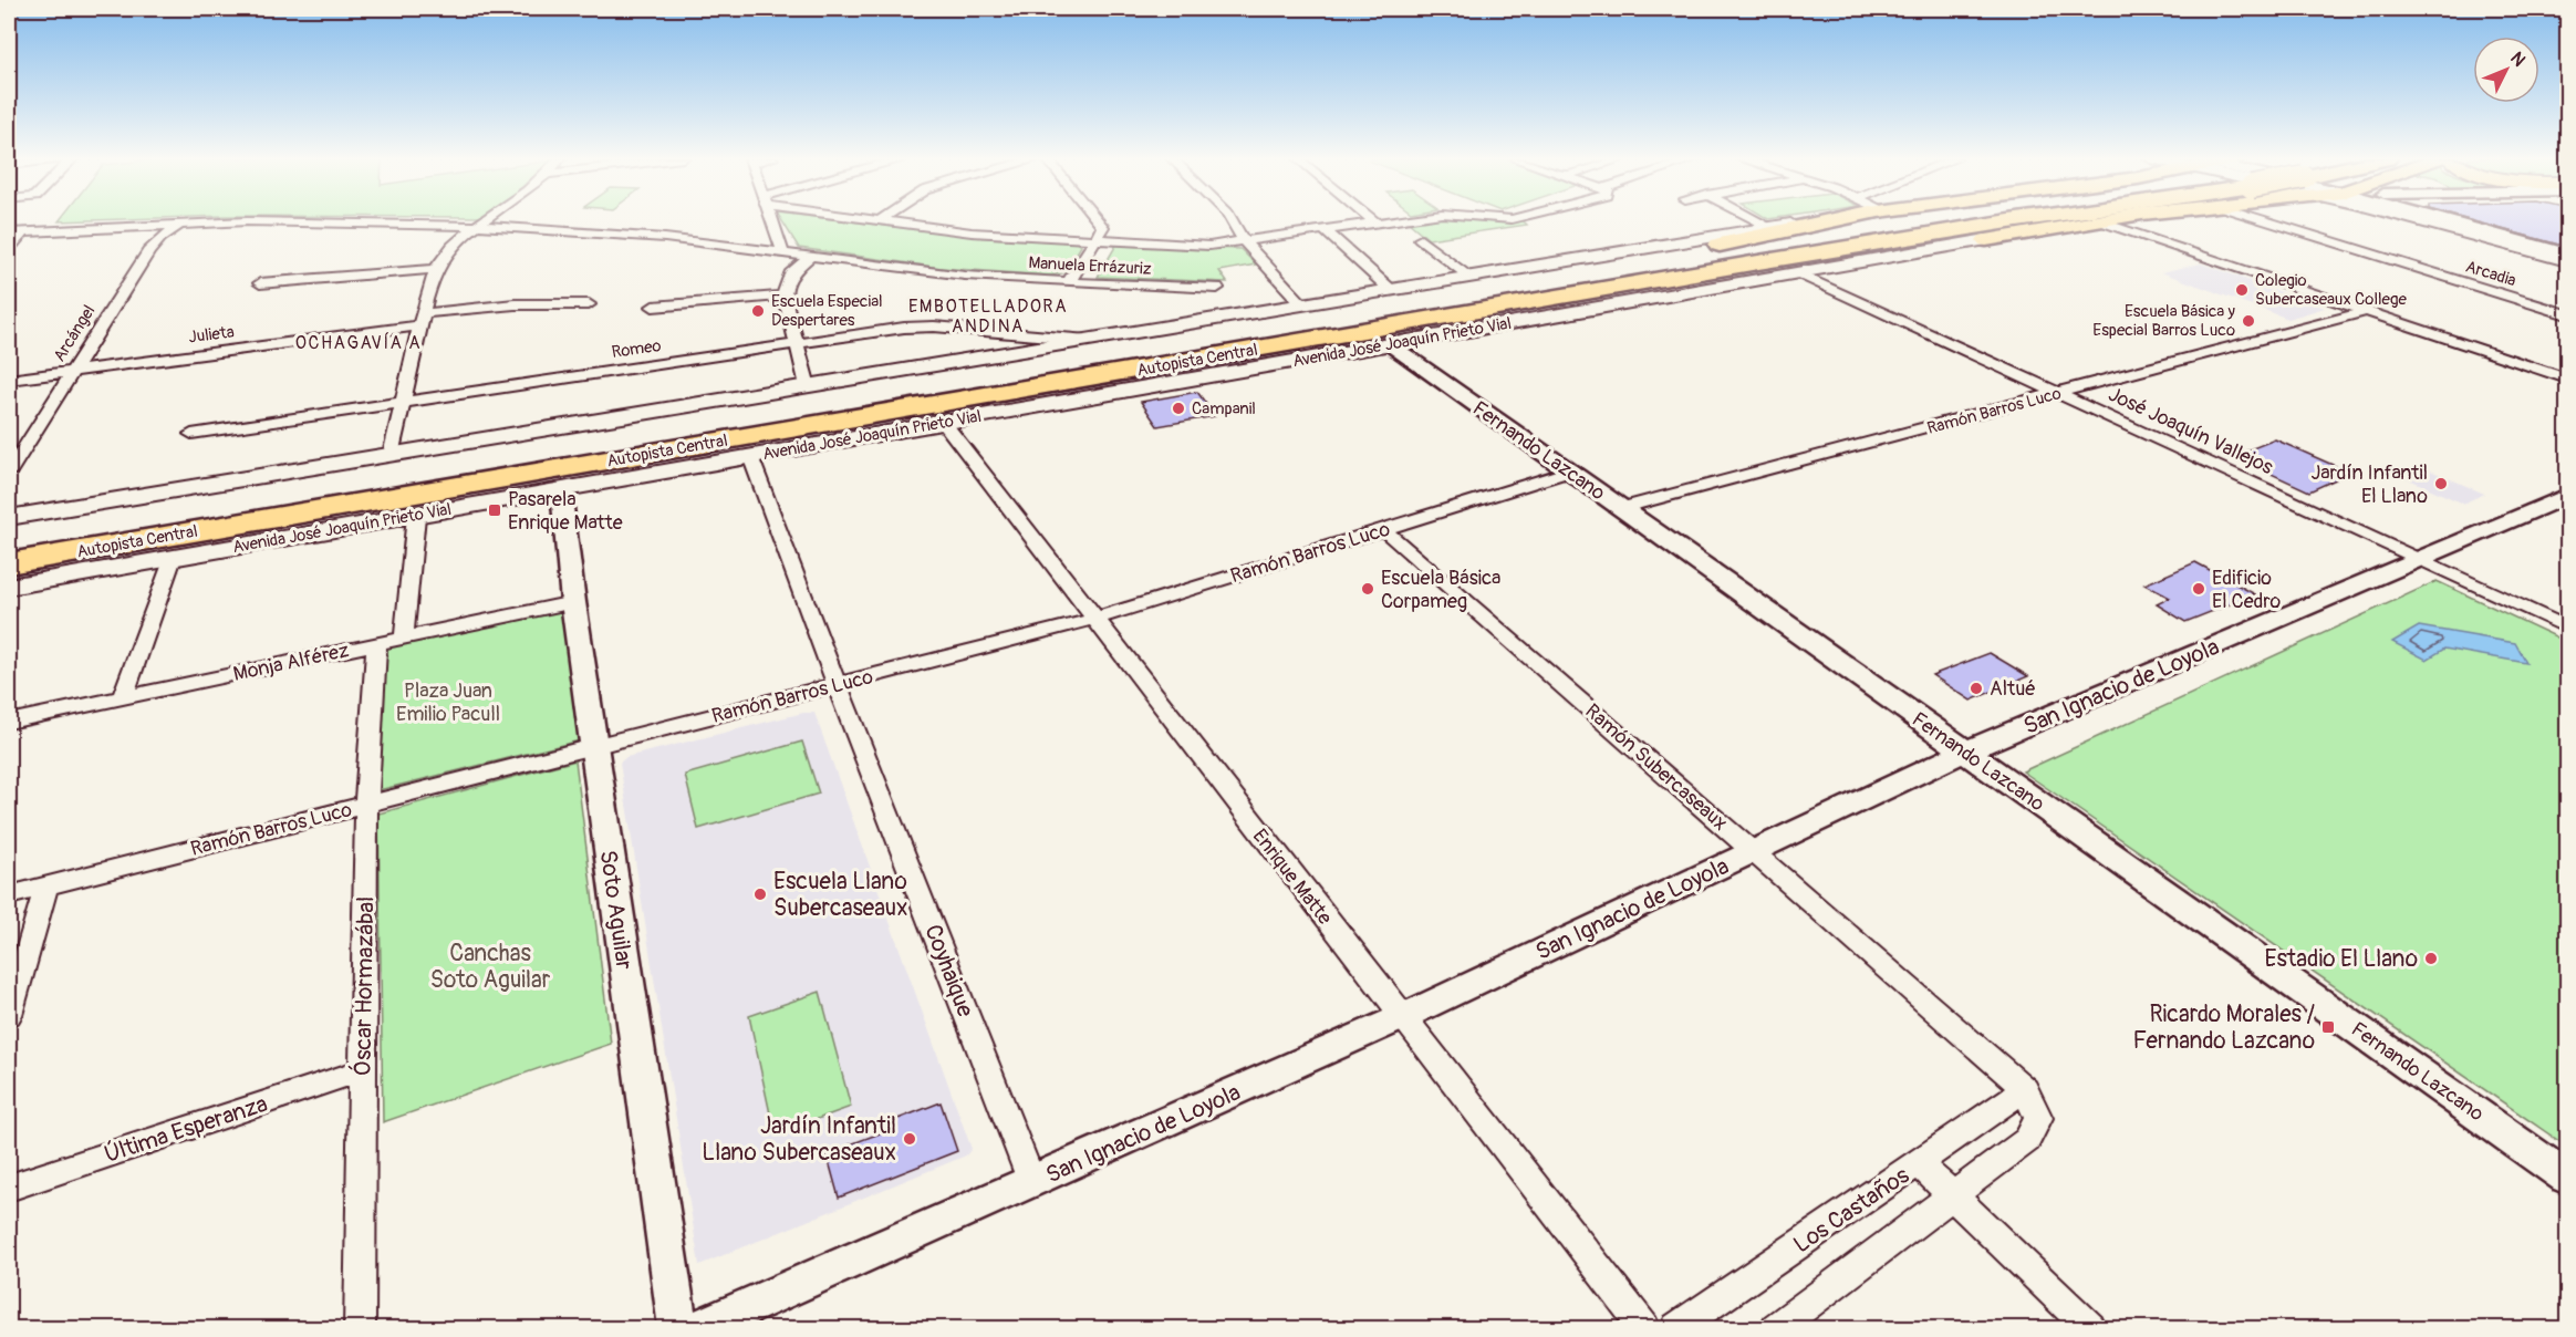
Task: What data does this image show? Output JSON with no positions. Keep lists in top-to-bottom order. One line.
{"streets":{"highway":["Autopista Central"],"main road":["Avenida José Joaquín Prieto Vial"],"street":["Manuela Errázuriz","Arcadia","Arcángel","Julieta","Romeo","Ramón Barros Luco","José Joaquín Vallejos","Fernando Lazcano","Monja Alférez","San Ignacio de Loyola","Ramón Subercaseaux","Enrique Matte","Soto Aguilar","Coyhaique","Óscar Hormazábal","Última Esperanza","Los Castaños"]},"crossings":[["Manuela Errázuriz","Arcángel"],["Arcángel","Julieta"],["Avenida José Joaquín Prieto Vial","José Joaquín Vallejos"],["Avenida José Joaquín Prieto Vial","Fernando Lazcano"],["Avenida José Joaquín Prieto Vial","Enrique Matte"],["Avenida José Joaquín Prieto Vial","Soto Aguilar"],["Avenida José Joaquín Prieto Vial","Coyhaique"],["Ramón Barros Luco","José Joaquín Vallejos"],["Ramón Barros Luco","Fernando Lazcano"],["Ramón Barros Luco","Ramón Subercaseaux"],["Ramón Barros Luco","Enrique Matte"],["Ramón Barros Luco","Soto Aguilar"],["Ramón Barros Luco","Coyhaique"],["Ramón Barros Luco","Óscar Hormazábal"],["José Joaquín Vallejos","San Ignacio de Loyola"],["Fernando Lazcano","San Ignacio de Loyola"],["Monja Alférez","Soto Aguilar"],["Monja Alférez","Óscar Hormazábal"],["San Ignacio de Loyola","Ramón Subercaseaux"],["San Ignacio de Loyola","Enrique Matte"],["San Ignacio de Loyola","Coyhaique"],["Ramón Subercaseaux","Los Castaños"],["Óscar Hormazábal","Última Esperanza"]],"districts":["EMBOTELLADORA ANDINA","OCHAGAVÍA A"],"parks":["Plaza Juan Emilio Pacull","Canchas Soto Aguilar"],"places":{"other":["Colegio Subercaseaux College","Escuela Especial Despertares","Escuela Básica y Especial Barros Luco","Campanil","Jardín Infantil El Llano","Escuela Básica Corpameg","Edificio El Cedro","Altué","Escuela Llano Subercaseaux","Estadio El Llano","Jardín Infantil Llano Subercaseaux"],"transit":["Pasarela Enrique Matte","Ricardo Morales / Fernando Lazcano"]},"north":"top right"}
